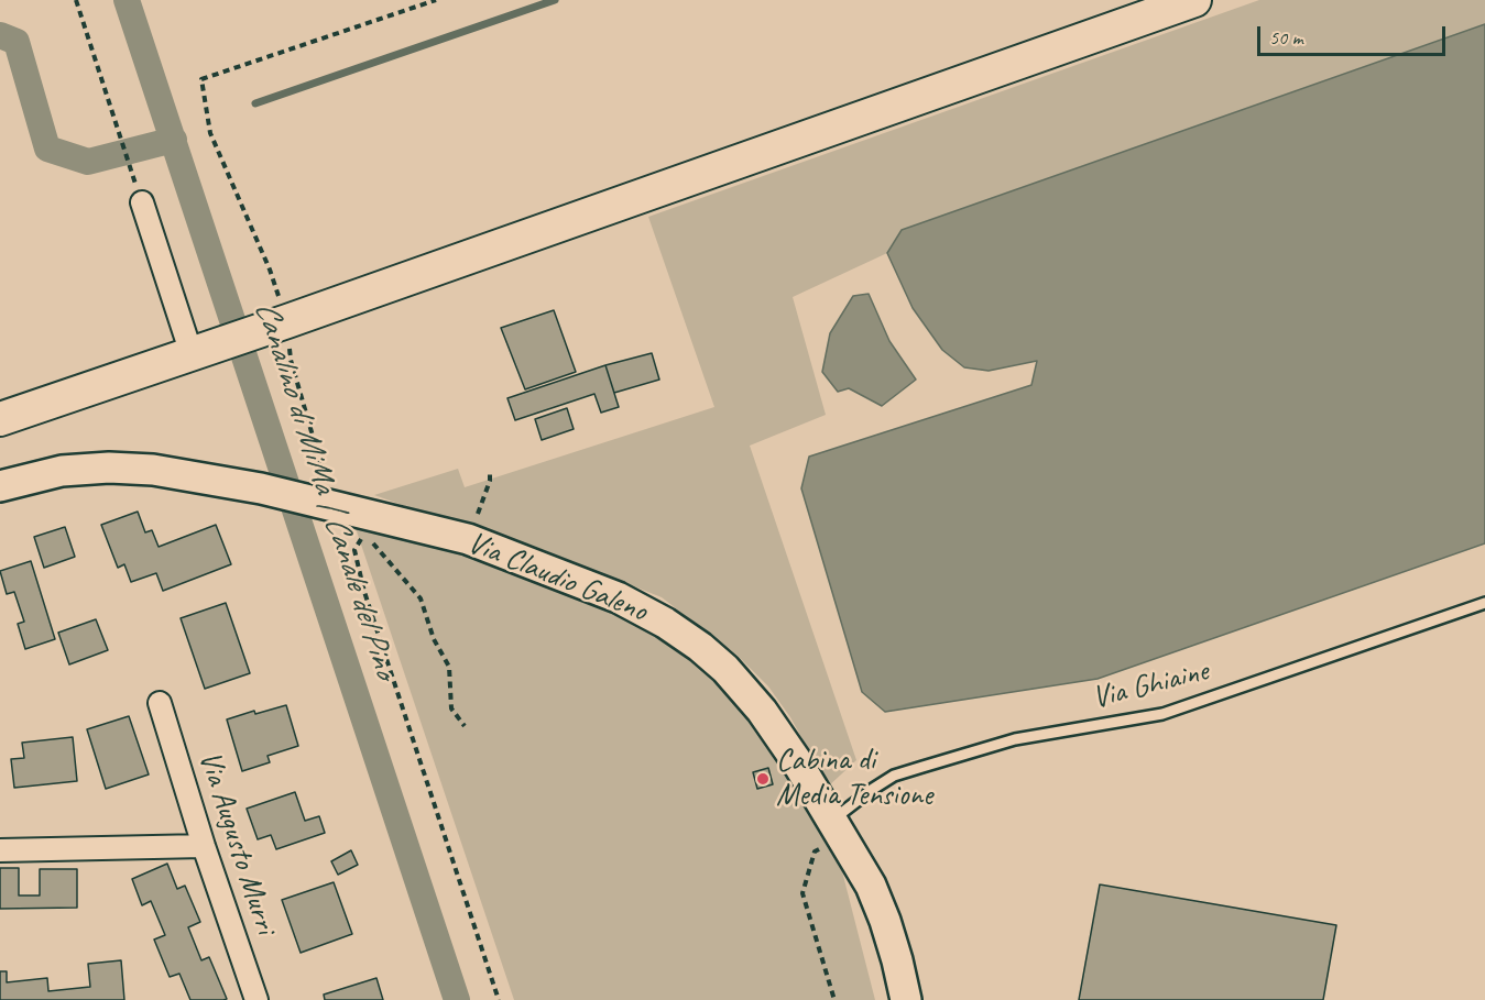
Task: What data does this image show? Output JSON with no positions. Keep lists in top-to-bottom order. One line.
{"streets":{"street":["Via Claudio Galeno","Via Augusto Murri"],"lane":["Via Ghiaine"]},"crossings":[["Via Claudio Galeno","Via Ghiaine"]],"water":["Canalino di MiMa | Canale del Pino"],"places":["Cabina di Media Tensione"],"scale_bar":"50 m"}
